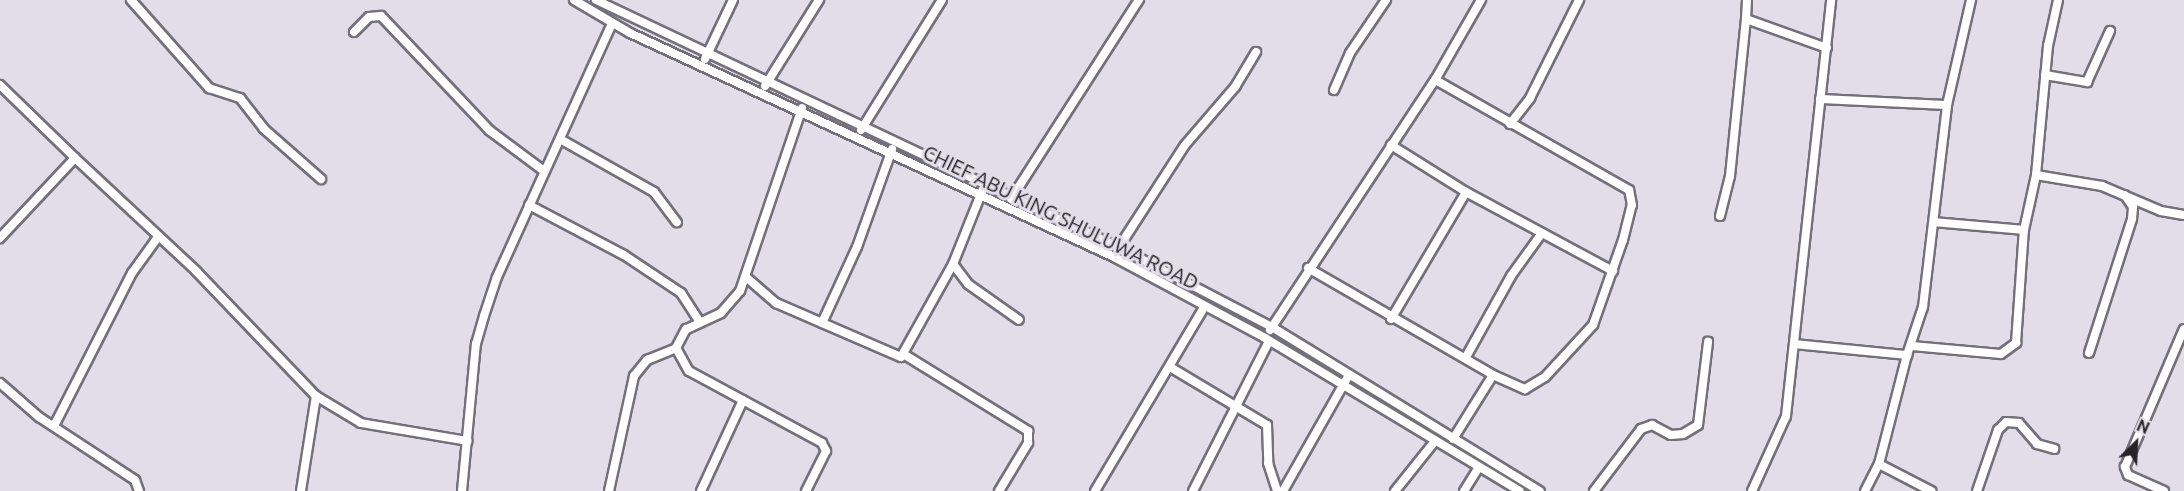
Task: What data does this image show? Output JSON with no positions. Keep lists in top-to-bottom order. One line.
{"streets":{"street":["CHIEF ABU KING SHULUWA ROAD"]},"north":"top right"}
